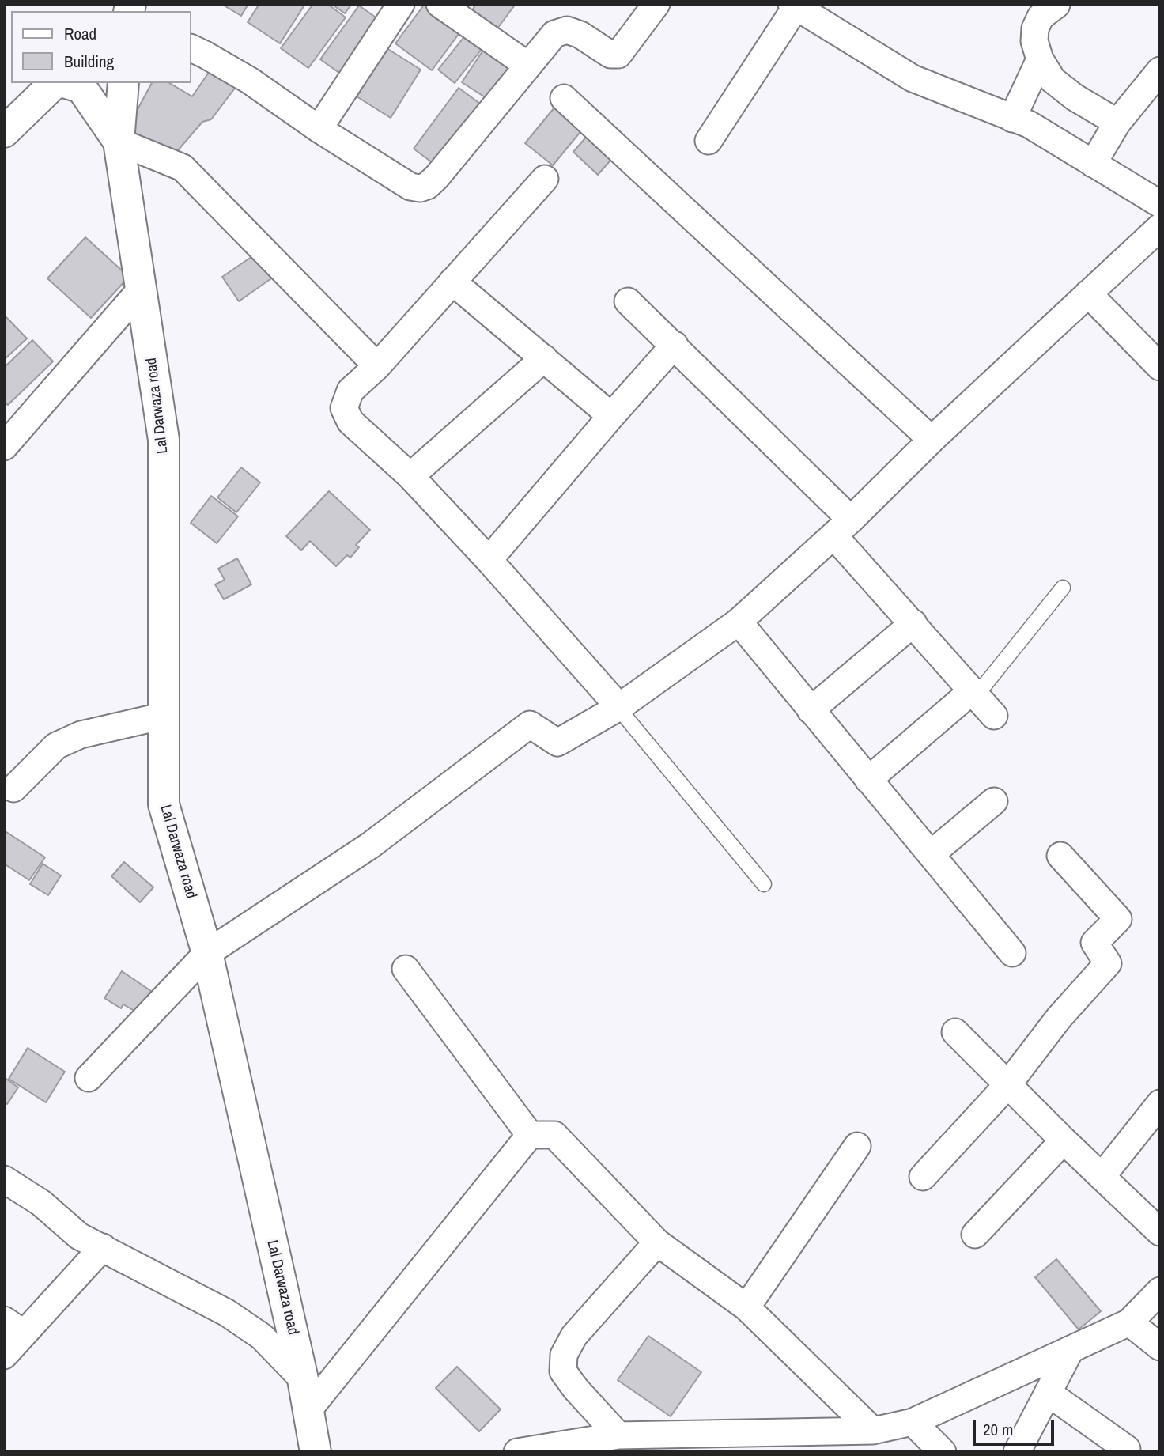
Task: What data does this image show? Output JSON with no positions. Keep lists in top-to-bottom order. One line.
{"streets":{"main road":["Lal Darwaza road"]},"legend":["Road","Building"],"scale_bar":"20 m"}
